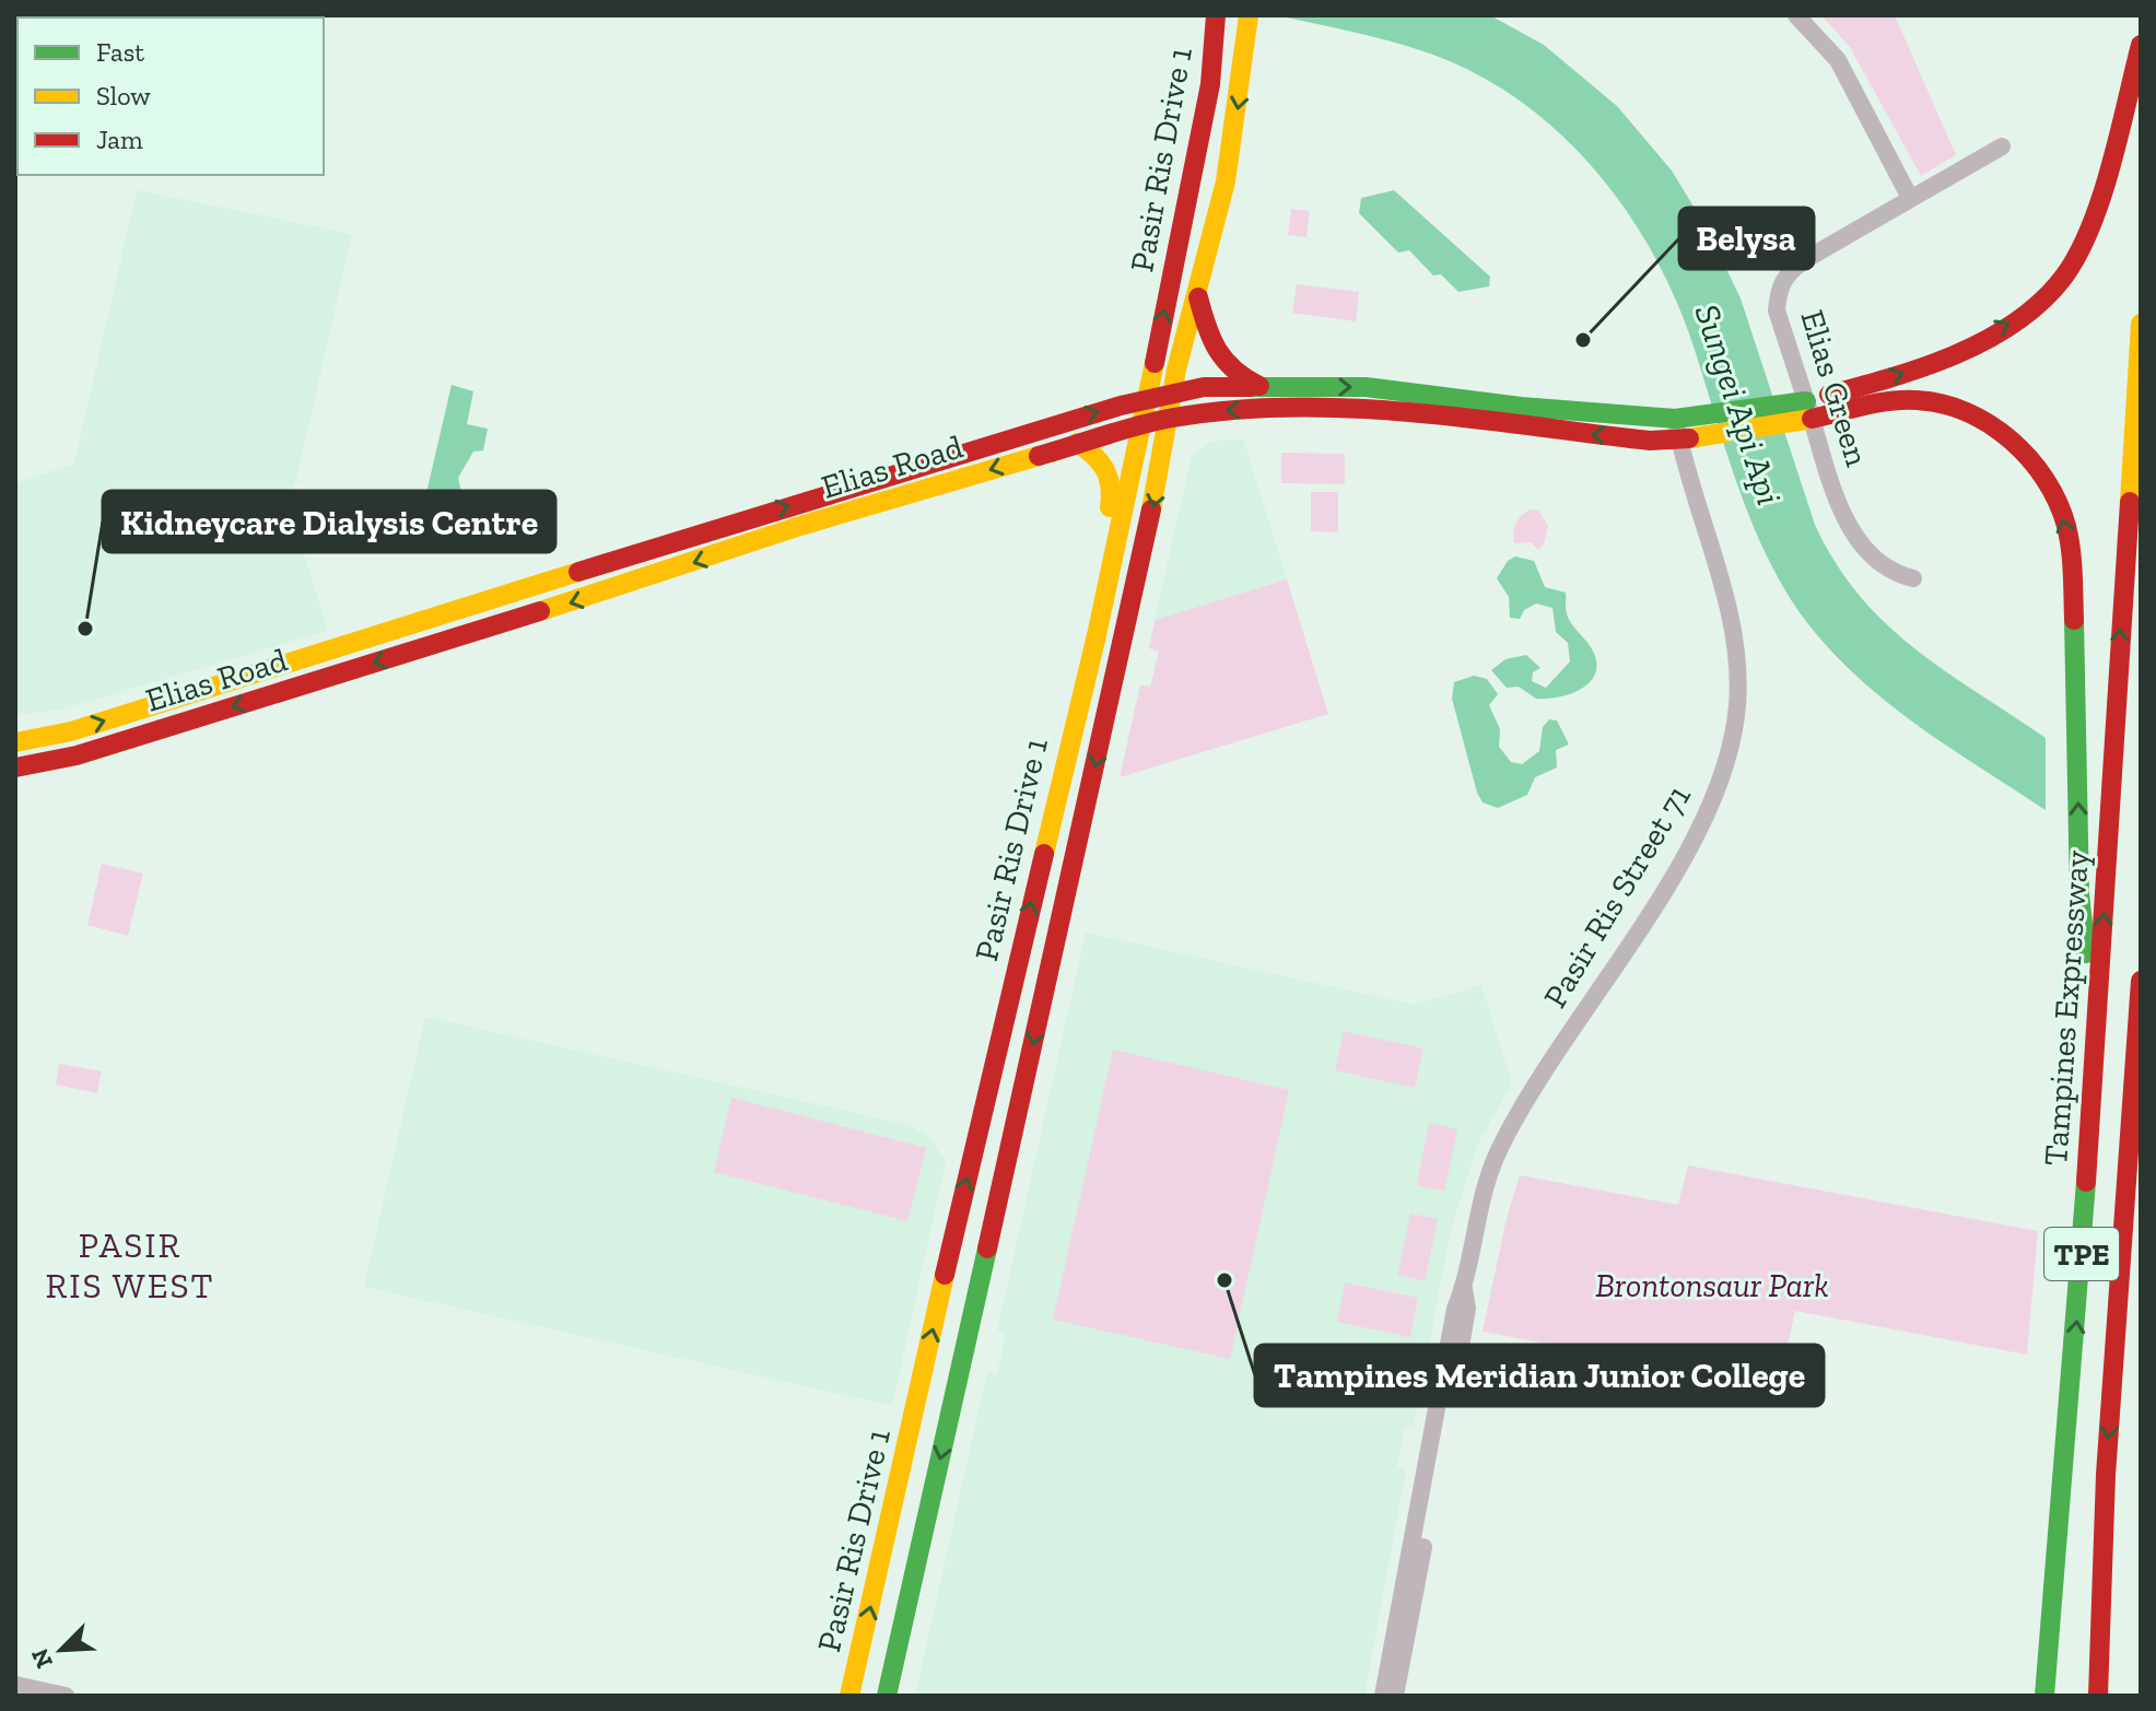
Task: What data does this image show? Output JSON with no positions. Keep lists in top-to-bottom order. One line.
{"streets":{"main road":["Pasir Ris Drive 1","Elias Road","Tampines Expressway","TPE"],"street":["Elias Green","Pasir Ris Street 71"]},"crossings":[["Pasir Ris Drive 1","Elias Road"],["Elias Green","Elias Road"],["Elias Road","Pasir Ris Street 71"]],"districts":["PASIR RIS WEST"],"water":["Sungei Api Api"],"parks":["Brontonsaur Park"],"places":["Belysa","Kidneycare Dialysis Centre","Tampines Meridian Junior College"],"legend":["Fast","Slow","Jam"],"north":"bottom left"}
